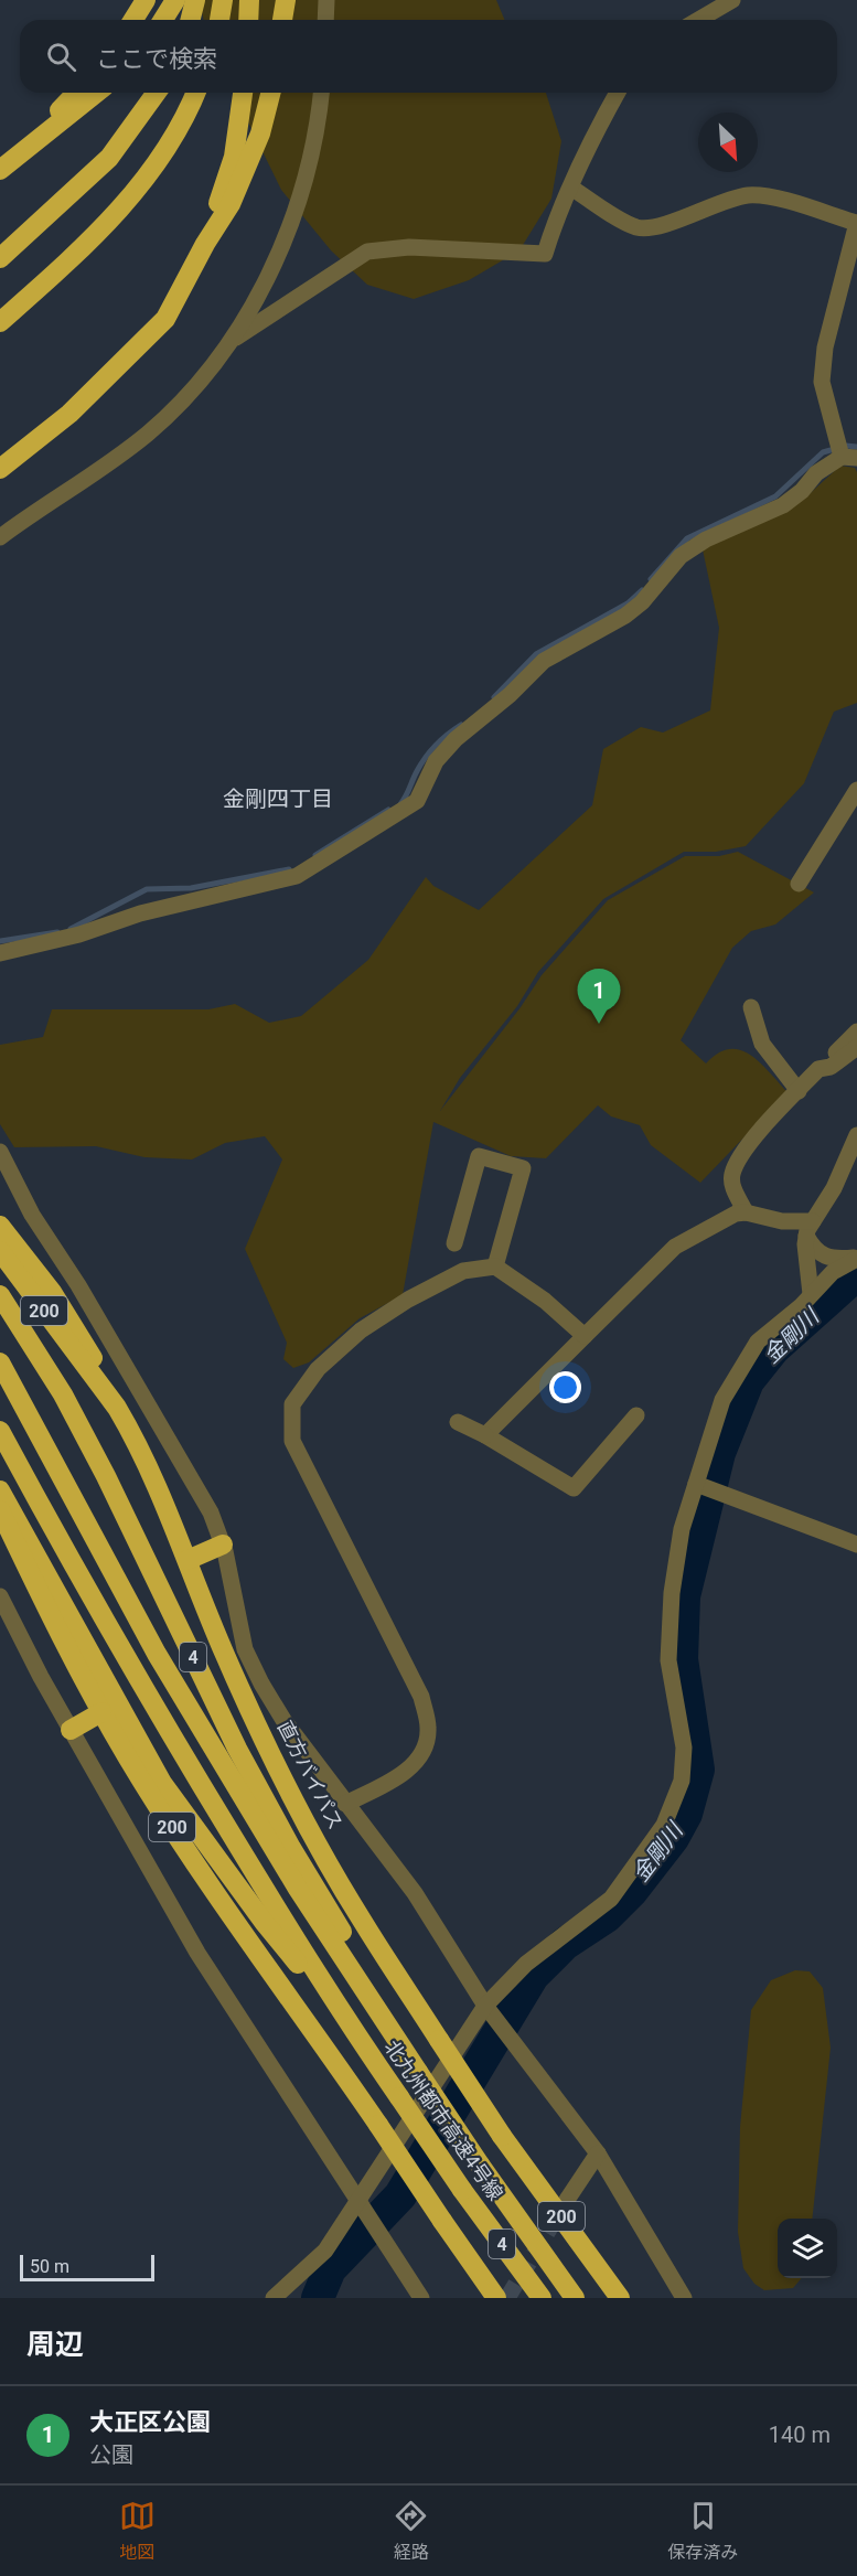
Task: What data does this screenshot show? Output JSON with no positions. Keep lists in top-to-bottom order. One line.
{"streets":{"highway":["200","4","直方バイパス","北九州都市高速4号線"]},"crossings":[["4","北九州都市高速4号線"]],"districts":["金剛四丁目"],"water":["金剛川"],"scale_bar":"50 m","north":"bottom right","page":{"search":"ここで検索","pins":"1","scale":"50 m","heading":"周辺","list":[{"mark":"1","name":"大正区公園","note":"公園","value":"140 m"}],"nav":["地図","経路","保存済み"]}}
